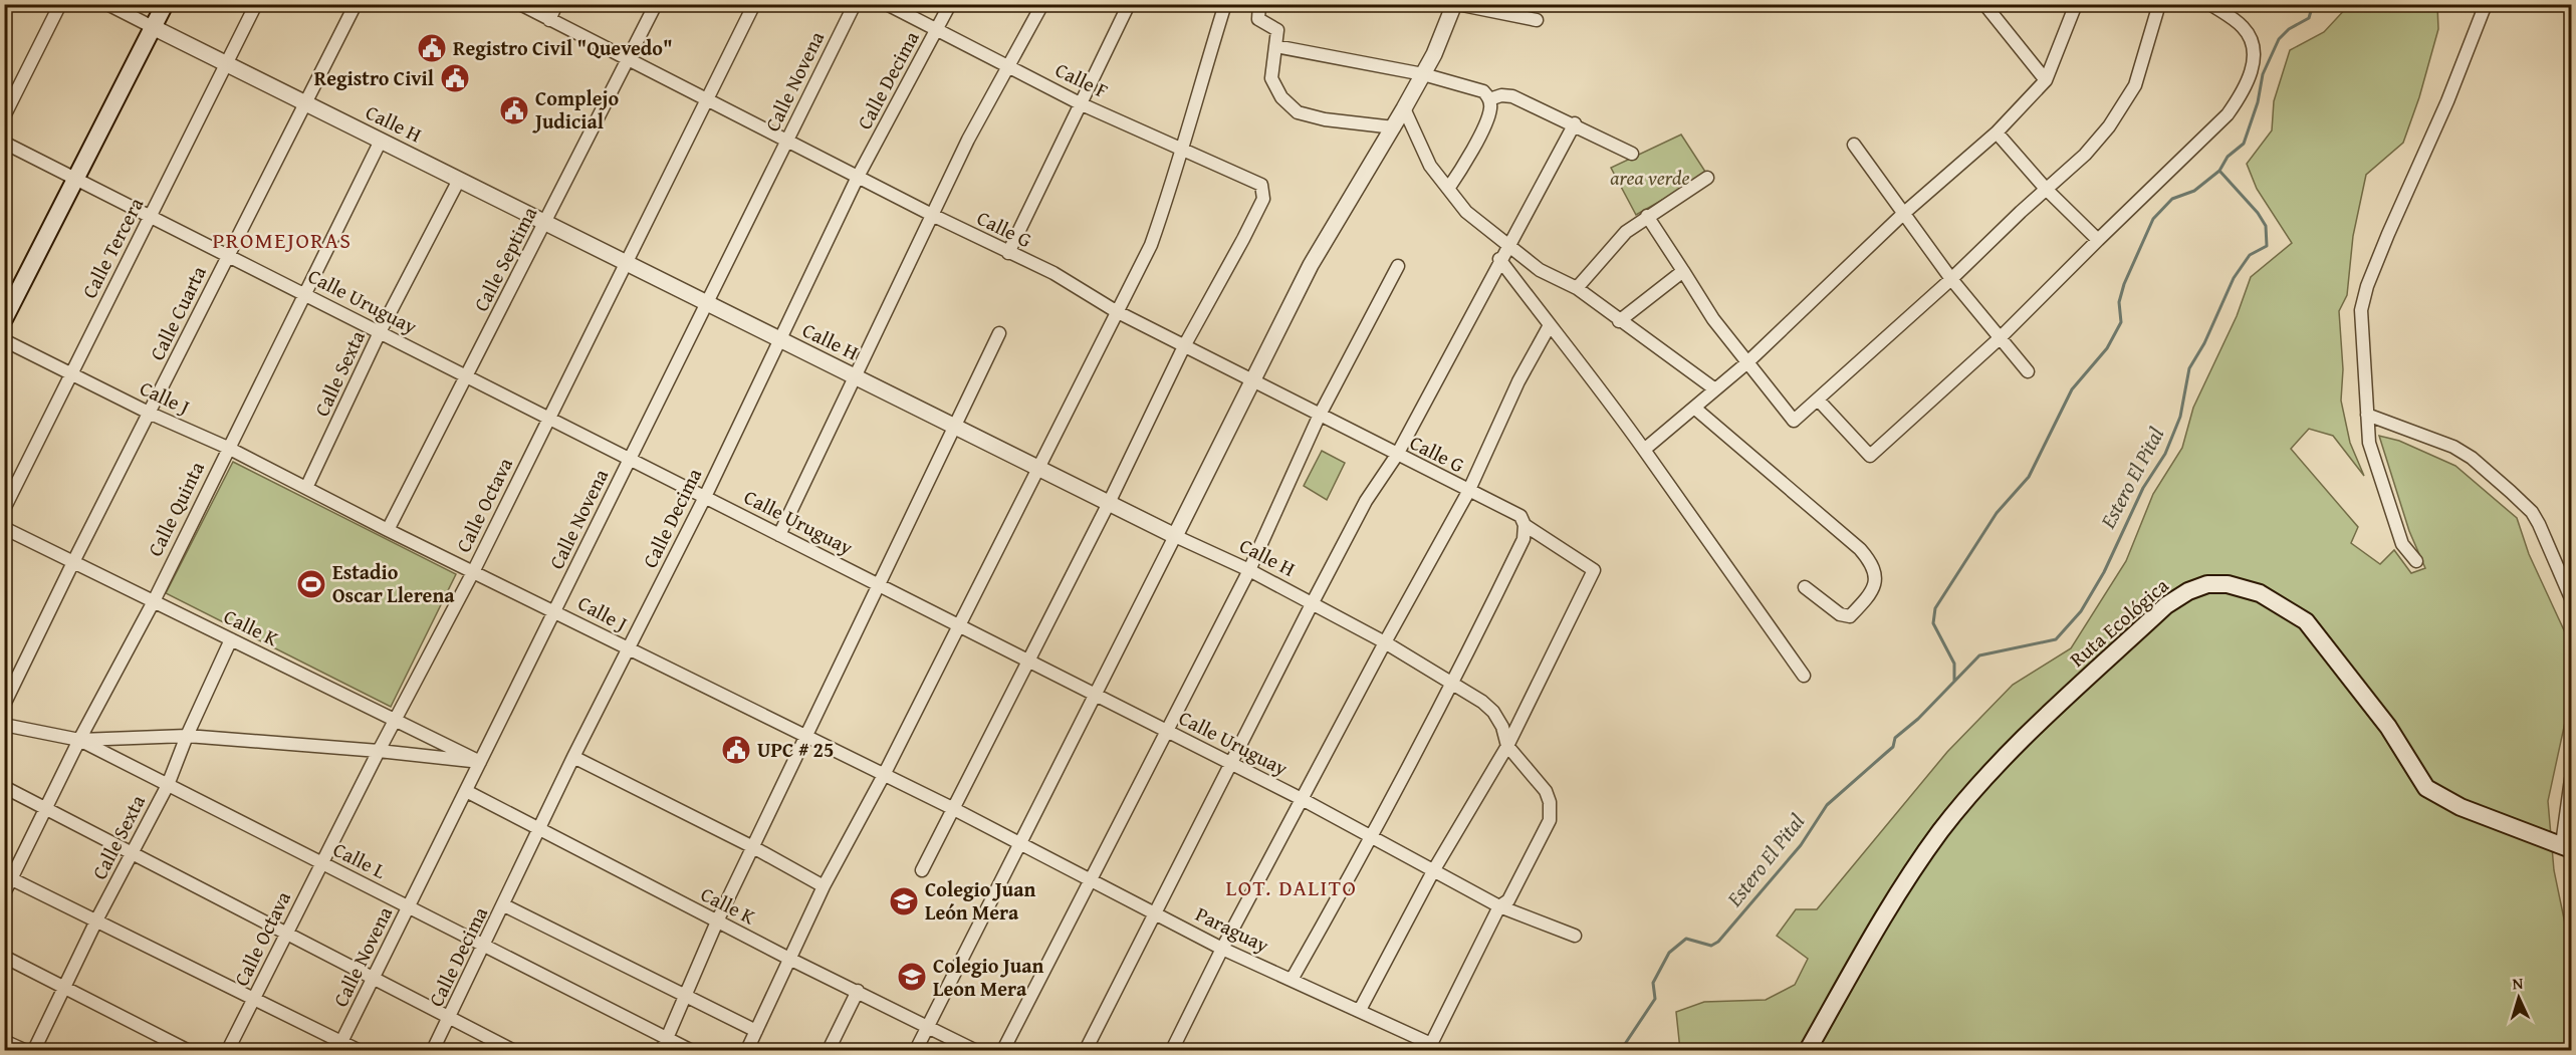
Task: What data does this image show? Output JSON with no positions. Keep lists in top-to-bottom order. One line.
{"streets":{"main road":["Ruta Ecológica"],"street":["Calle Decima","Calle F","Calle Novena","Calle H","Calle G","Calle Tercera","Calle Septima","Calle Uruguay","Calle Cuarta","Calle Sexta","Calle J","Calle Octava","Calle Quinta","Calle K","Calle L","Paraguay"]},"crossings":[["Calle Decima","Calle F"],["Calle Decima","Calle H"],["Calle Decima","Calle G"],["Calle Decima","Calle Uruguay"],["Calle Decima","Calle J"],["Calle Decima","Calle K"],["Calle Decima","Calle L"],["Calle F","Calle G"],["Calle Novena","Calle H"],["Calle Novena","Calle G"],["Calle Novena","Calle Uruguay"],["Calle Novena","Calle J"],["Calle Novena","Calle K"],["Calle Novena","Calle L"],["Calle H","Calle G"],["Calle H","Calle Tercera"],["Calle H","Calle Septima"],["Calle H","Calle Uruguay"],["Calle H","Calle Cuarta"],["Calle H","Calle Sexta"],["Calle H","Calle Octava"],["Calle H","Calle Quinta"],["Calle H","Paraguay"],["Calle G","Calle Septima"],["Calle G","Calle Octava"],["Calle Tercera","Calle Uruguay"],["Calle Tercera","Calle J"],["Calle Septima","Calle Uruguay"],["Calle Septima","Calle J"],["Calle Uruguay","Calle Cuarta"],["Calle Uruguay","Calle Sexta"],["Calle Uruguay","Calle Octava"],["Calle Uruguay","Calle Quinta"],["Calle Cuarta","Calle J"],["Calle Cuarta","Calle K"],["Calle Sexta","Calle J"],["Calle Sexta","Calle K"],["Calle Sexta","Calle L"],["Calle J","Calle Octava"],["Calle J","Calle Quinta"],["Calle J","Paraguay"],["Calle Octava","Calle K"],["Calle Octava","Calle L"],["Calle Quinta","Calle K"],["Calle Quinta","Calle L"]],"districts":["PROMEJORAS","LOT. DALITO"],"water":["Estero El Pital"],"parks":["area verde"],"places":{"public building":["Registro Civil \"Quevedo\"","Registro Civil","Complejo Judicial","UPC # 25"],"sports":["Estadio Oscar Llerena"],"school or university":["Colegio Juan León Mera","Colegio Juan Leon Mera"]},"north":"top"}
